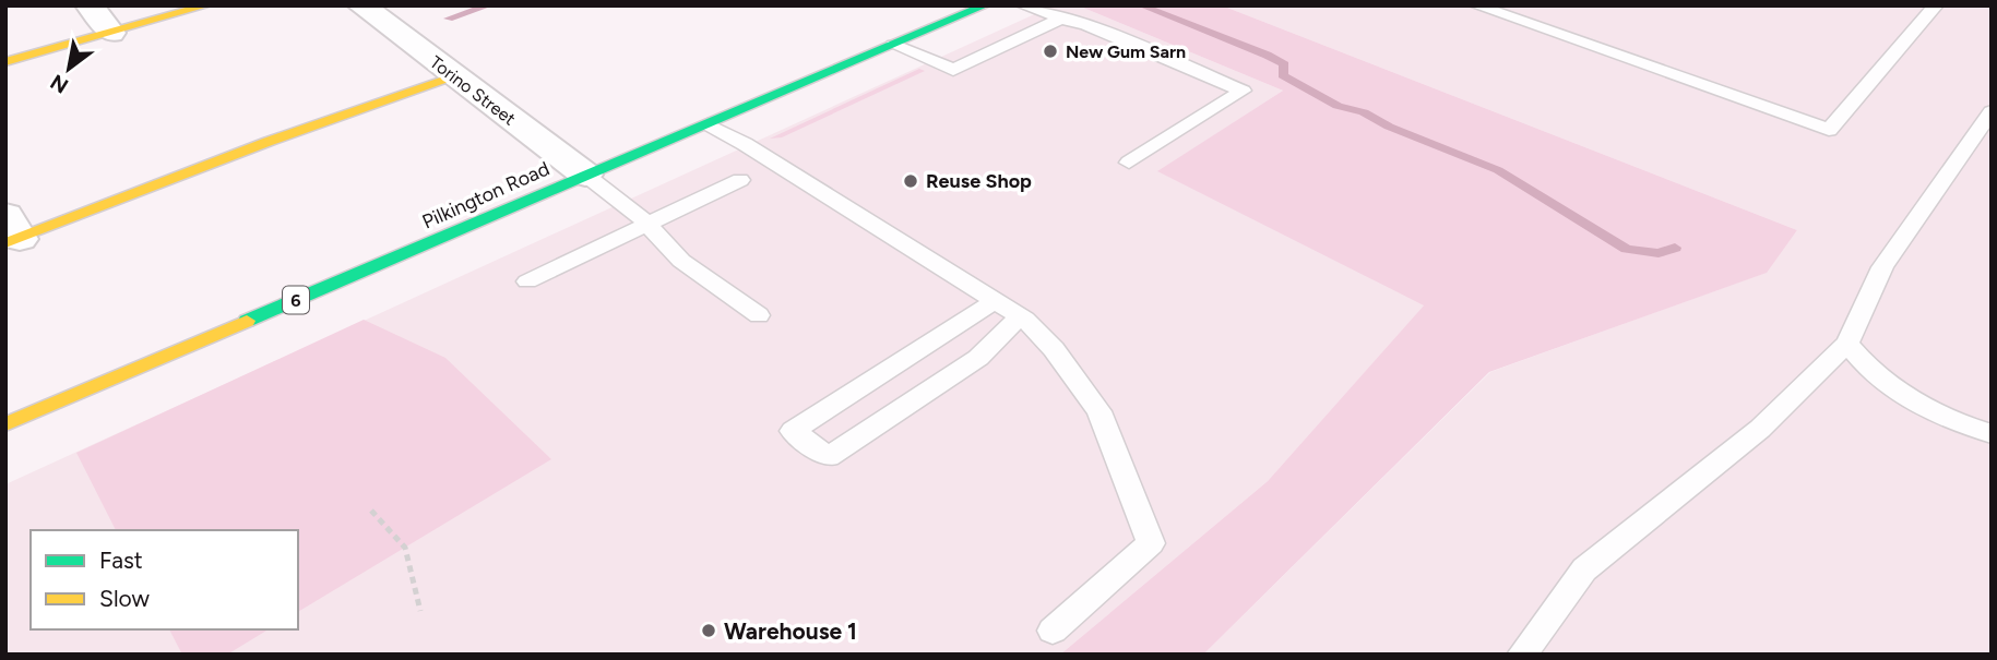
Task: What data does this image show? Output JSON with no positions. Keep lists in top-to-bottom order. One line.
{"streets":{"main road":["Pilkington Road","6"],"street":["Torino Street"]},"crossings":[["Torino Street","Pilkington Road"]],"places":["New Gum Sarn","Reuse Shop","Warehouse 1"],"legend":["Fast","Slow"],"north":"bottom left"}
